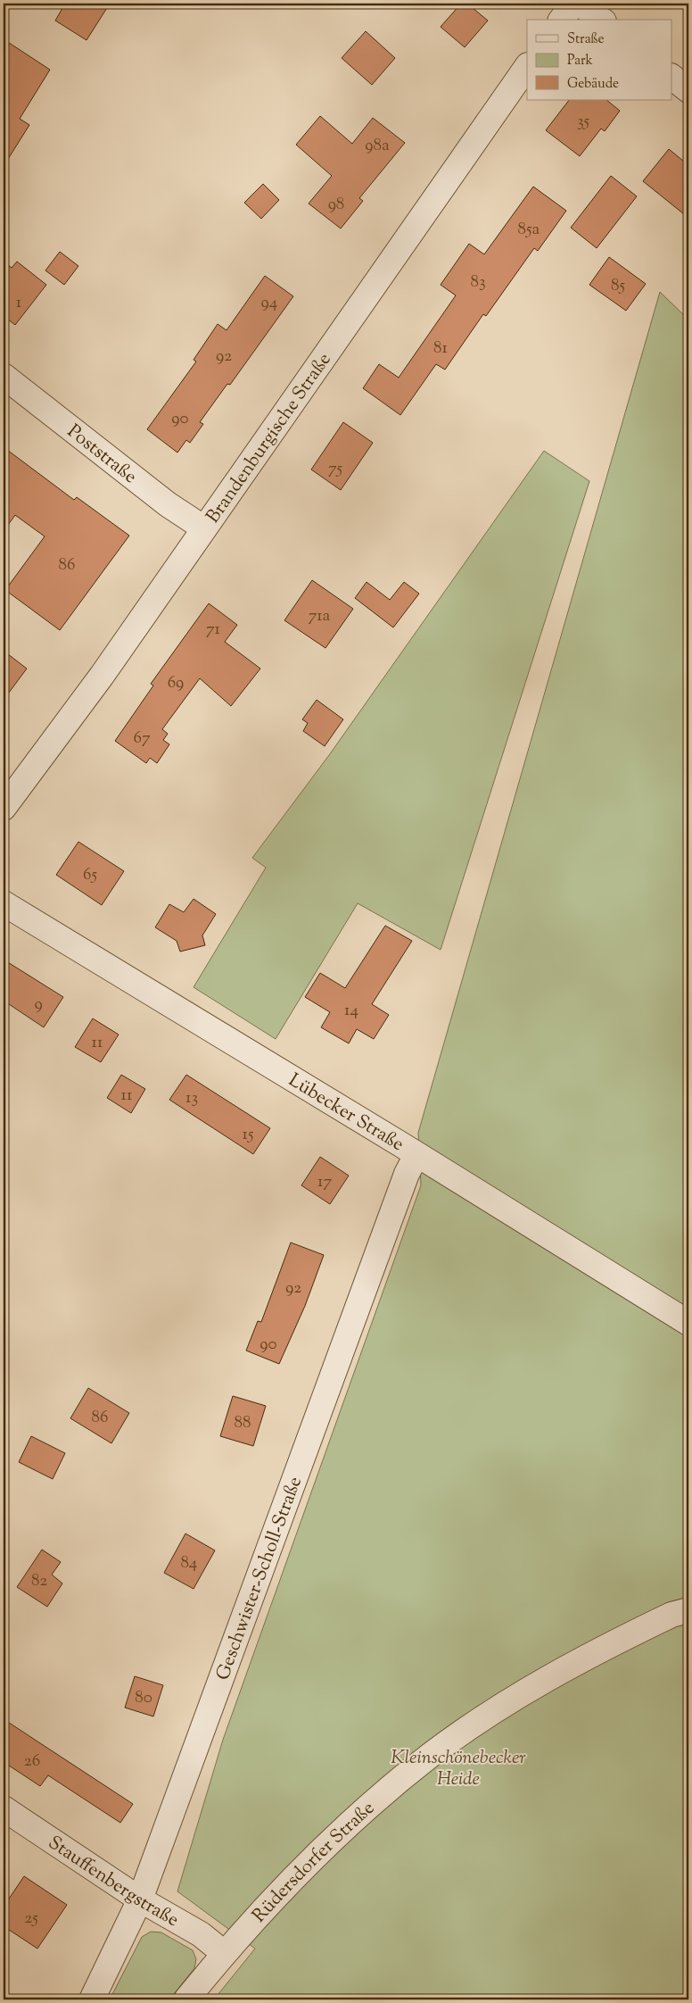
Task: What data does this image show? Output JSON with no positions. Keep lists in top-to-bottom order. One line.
{"streets":{"street":["Brandenburgische Straße","Poststraße","Lübecker Straße","Geschwister-Scholl-Straße","Rüdersdorfer Straße","Stauffenbergstraße"]},"crossings":[["Brandenburgische Straße","Poststraße"],["Lübecker Straße","Geschwister-Scholl-Straße"],["Geschwister-Scholl-Straße","Stauffenbergstraße"],["Rüdersdorfer Straße","Stauffenbergstraße"]],"parks":["Kleinschönebecker Heide"],"house_numbers":["35","98a","98","85a","83","85","1","94","81","92","90","75","86","71a","71","69","67","65","9","14","11","11","13","15","17","92","90","86","88","84","82","80","26","25"],"legend":["Straße","Park","Gebäude"]}
